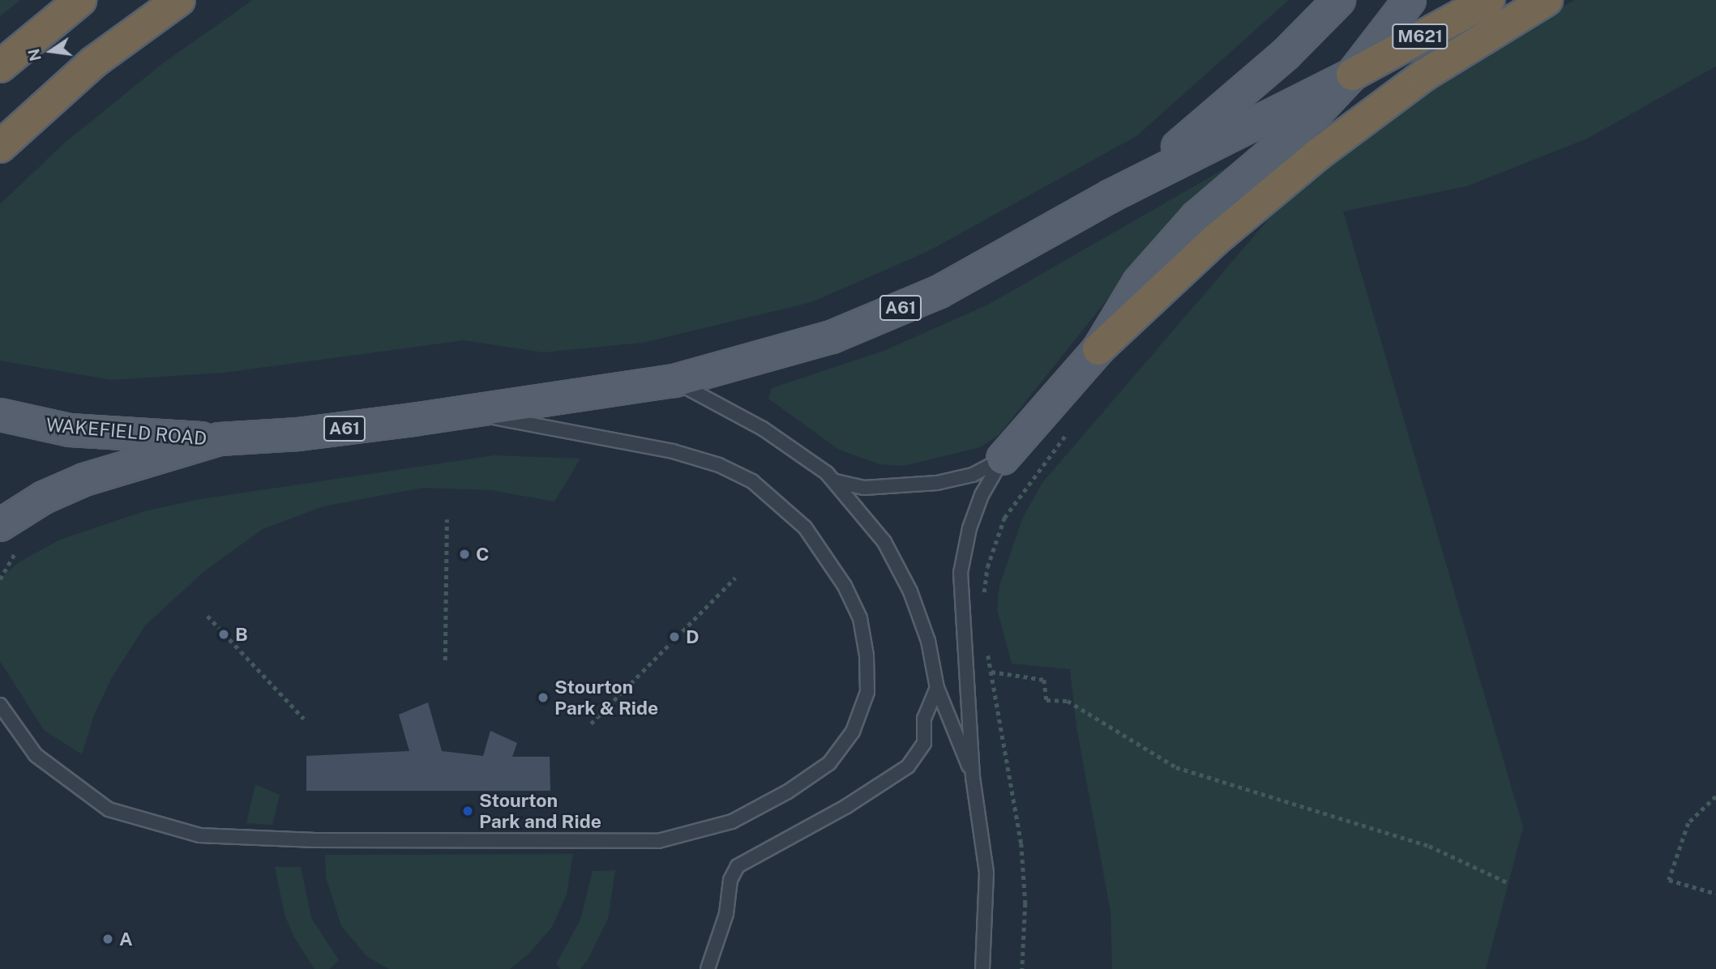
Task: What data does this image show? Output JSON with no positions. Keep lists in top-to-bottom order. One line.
{"streets":{"highway":["M621"],"main road":["A61","WAKEFIELD ROAD"]},"crossings":[["A61","WAKEFIELD ROAD"]],"places":["C","B","D","Stourton Park & Ride","Stourton Park and Ride","A"],"north":"left"}
